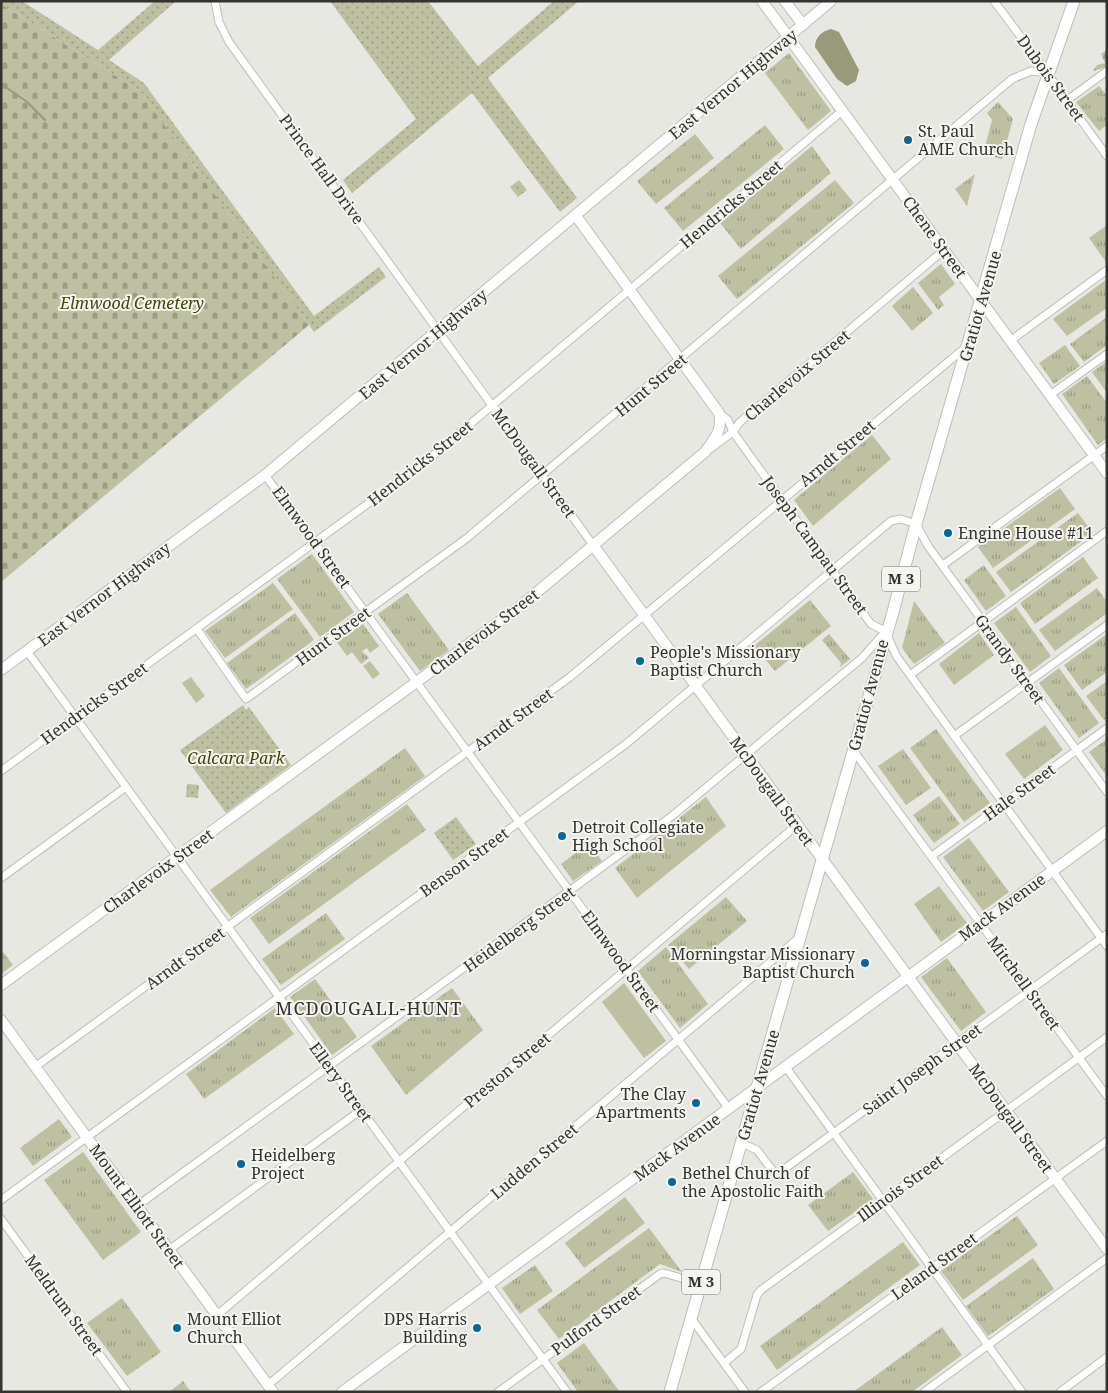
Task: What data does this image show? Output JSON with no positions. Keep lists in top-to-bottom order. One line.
{"streets":{"main road":["Gratiot Avenue","M 3"],"street":["Dubois Street","East Vernor Highway","Prince Hall Drive","Hendricks Street","Chene Street","Charlevoix Street","Hunt Street","Arndt Street","McDougall Street","Elmwood Street","Joseph Campau Street","Grandy Street","Hale Street","Benson Street","Mack Avenue","Heidelberg Street","Mitchell Street","Saint Joseph Street","Preston Street","Ellery Street","Ludden Street","Illinois Street","Mount Elliott Street","Leland Street","Meldrum Street","Pulford Street"]},"crossings":[["Dubois Street","Gratiot Avenue"],["Dubois Street","Hunt Street"],["East Vernor Highway","Prince Hall Drive"],["East Vernor Highway","Chene Street"],["East Vernor Highway","McDougall Street"],["East Vernor Highway","Elmwood Street"],["East Vernor Highway","Joseph Campau Street"],["East Vernor Highway","Ellery Street"],["Prince Hall Drive","McDougall Street"],["Hendricks Street","Chene Street"],["Hendricks Street","Hunt Street"],["Hendricks Street","McDougall Street"],["Hendricks Street","Elmwood Street"],["Hendricks Street","Joseph Campau Street"],["Hendricks Street","Ellery Street"],["Chene Street","Gratiot Avenue"],["Chene Street","Charlevoix Street"],["Chene Street","Hunt Street"],["Gratiot Avenue","Hunt Street"],["Gratiot Avenue","Arndt Street"],["Gratiot Avenue","McDougall Street"],["Gratiot Avenue","Joseph Campau Street"],["Gratiot Avenue","Grandy Street"],["Gratiot Avenue","Benson Street"],["Gratiot Avenue","Mack Avenue"],["Gratiot Avenue","Heidelberg Street"],["Gratiot Avenue","Mitchell Street"],["Gratiot Avenue","Saint Joseph Street"],["Gratiot Avenue","Ludden Street"],["Gratiot Avenue","Pulford Street"],["Charlevoix Street","McDougall Street"],["Charlevoix Street","Elmwood Street"],["Charlevoix Street","Joseph Campau Street"],["Charlevoix Street","Ellery Street"],["Hunt Street","McDougall Street"],["Hunt Street","Elmwood Street"],["Hunt Street","Joseph Campau Street"],["Arndt Street","McDougall Street"],["Arndt Street","Elmwood Street"],["Arndt Street","Joseph Campau Street"],["Arndt Street","Ellery Street"],["Arndt Street","Mount Elliott Street"],["McDougall Street","Benson Street"],["McDougall Street","Mack Avenue"],["McDougall Street","Heidelberg Street"],["McDougall Street","Saint Joseph Street"],["McDougall Street","Preston Street"],["McDougall Street","Illinois Street"],["McDougall Street","Leland Street"],["Elmwood Street","Benson Street"],["Elmwood Street","Mack Avenue"],["Elmwood Street","Heidelberg Street"],["Elmwood Street","Preston Street"],["Elmwood Street","Ludden Street"],["Joseph Campau Street","Hale Street"],["Joseph Campau Street","Benson Street"],["Joseph Campau Street","Mack Avenue"],["Joseph Campau Street","Heidelberg Street"],["Joseph Campau Street","Saint Joseph Street"],["Grandy Street","Hale Street"],["Grandy Street","Benson Street"],["Hale Street","Mitchell Street"],["Benson Street","Ellery Street"],["Benson Street","Mount Elliott Street"],["Mack Avenue","Mitchell Street"],["Mack Avenue","Ellery Street"],["Heidelberg Street","Ellery Street"],["Heidelberg Street","Mount Elliott Street"],["Mitchell Street","Saint Joseph Street"],["Mitchell Street","Illinois Street"],["Preston Street","Ellery Street"],["Preston Street","Mount Elliott Street"],["Ellery Street","Ludden Street"],["Ellery Street","Pulford Street"],["Ludden Street","Mount Elliott Street"]],"districts":["MCDOUGALL-HUNT"],"parks":["Elmwood Cemetery","Calcara Park"],"places":["St. Paul AME Church","Engine House #11","People's Missionary Baptist Church","Detroit Collegiate High School","Morningstar Missionary Baptist Church","The Clay Apartments","Heidelberg Project","Bethel Church of the Apostolic Faith","Mount Elliot Church","DPS Harris Building"]}
